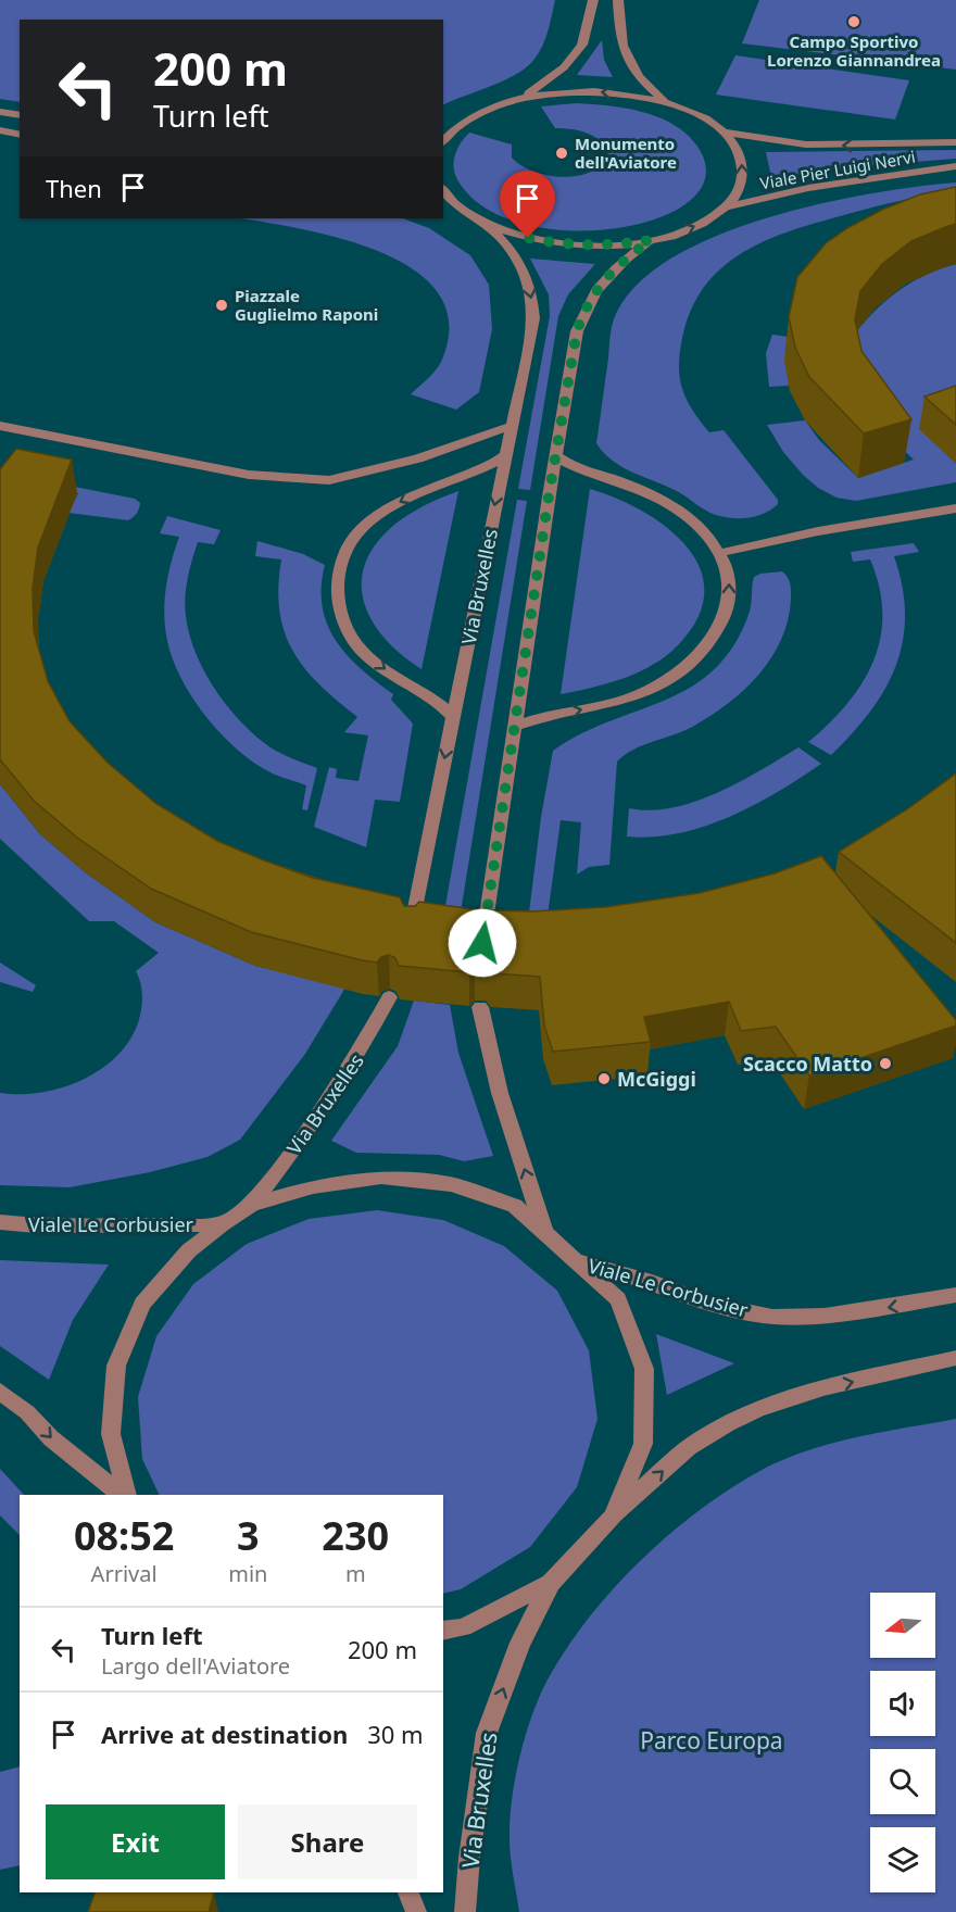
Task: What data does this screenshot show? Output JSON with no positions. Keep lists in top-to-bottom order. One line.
{"streets":{"street":["Viale Pier Luigi Nervi","Via Bruxelles","Viale Le Corbusier"]},"one_way":["Viale Le Corbusier"],"parks":["Parco Europa"],"places":["Campo Sportivo Lorenzo Giannandrea","Monumento dell'Aviatore","Piazzale Guglielmo Raponi","Scacco Matto","McGiggi"],"north":"left","page":{"turn":["200 m","Turn left"],"then":"Then","eta":["08:52","Arrival","3","min","230","m"],"list":[{"name":"Turn left","note":"Largo dell'Aviatore","value":"200 m"},{"name":"Arrive at destination","value":"30 m"}],"buttons":["Exit","Share"]}}
